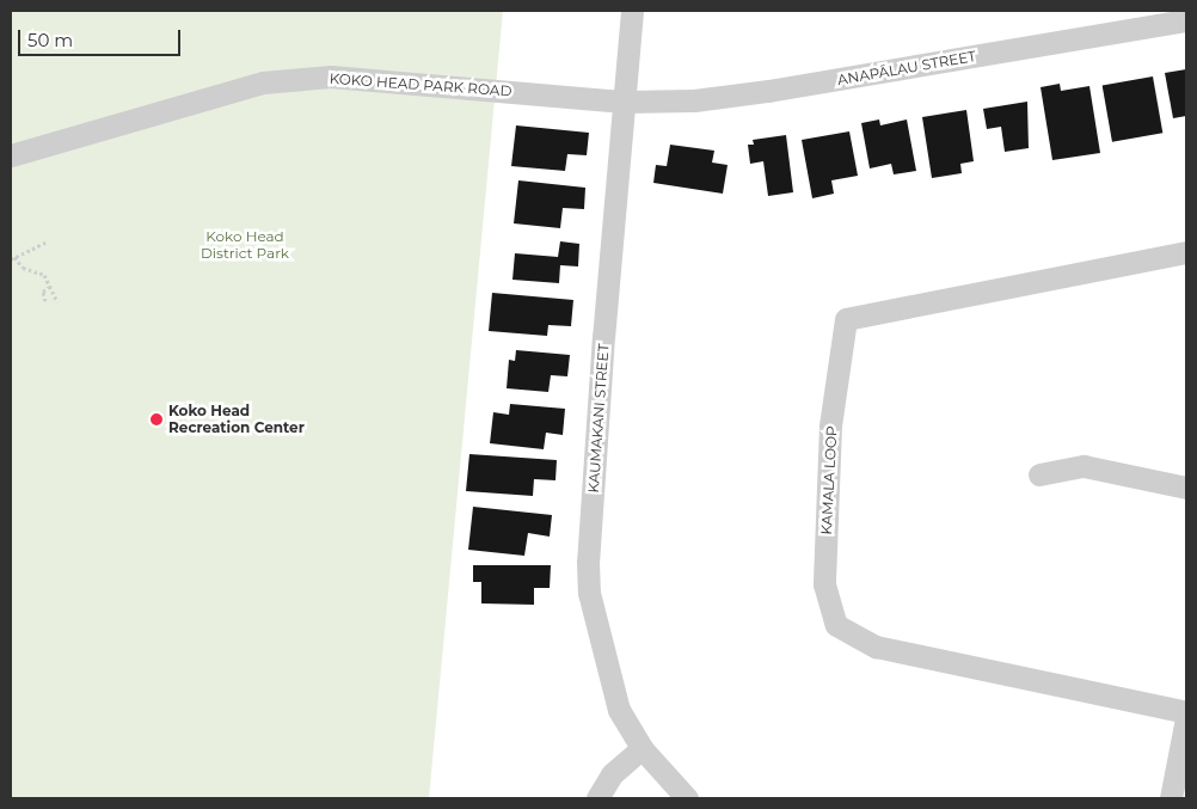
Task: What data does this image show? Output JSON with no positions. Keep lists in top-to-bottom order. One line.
{"streets":{"street":["ANAPĀLAU STREET","KOKO HEAD PARK ROAD","KAUMAKANI STREET","KAMALA LOOP"]},"crossings":[["ANAPĀLAU STREET","KOKO HEAD PARK ROAD"],["ANAPĀLAU STREET","KAUMAKANI STREET"],["KOKO HEAD PARK ROAD","KAUMAKANI STREET"]],"parks":["Koko Head District Park"],"places":["Koko Head Recreation Center"],"scale_bar":"50 m"}
